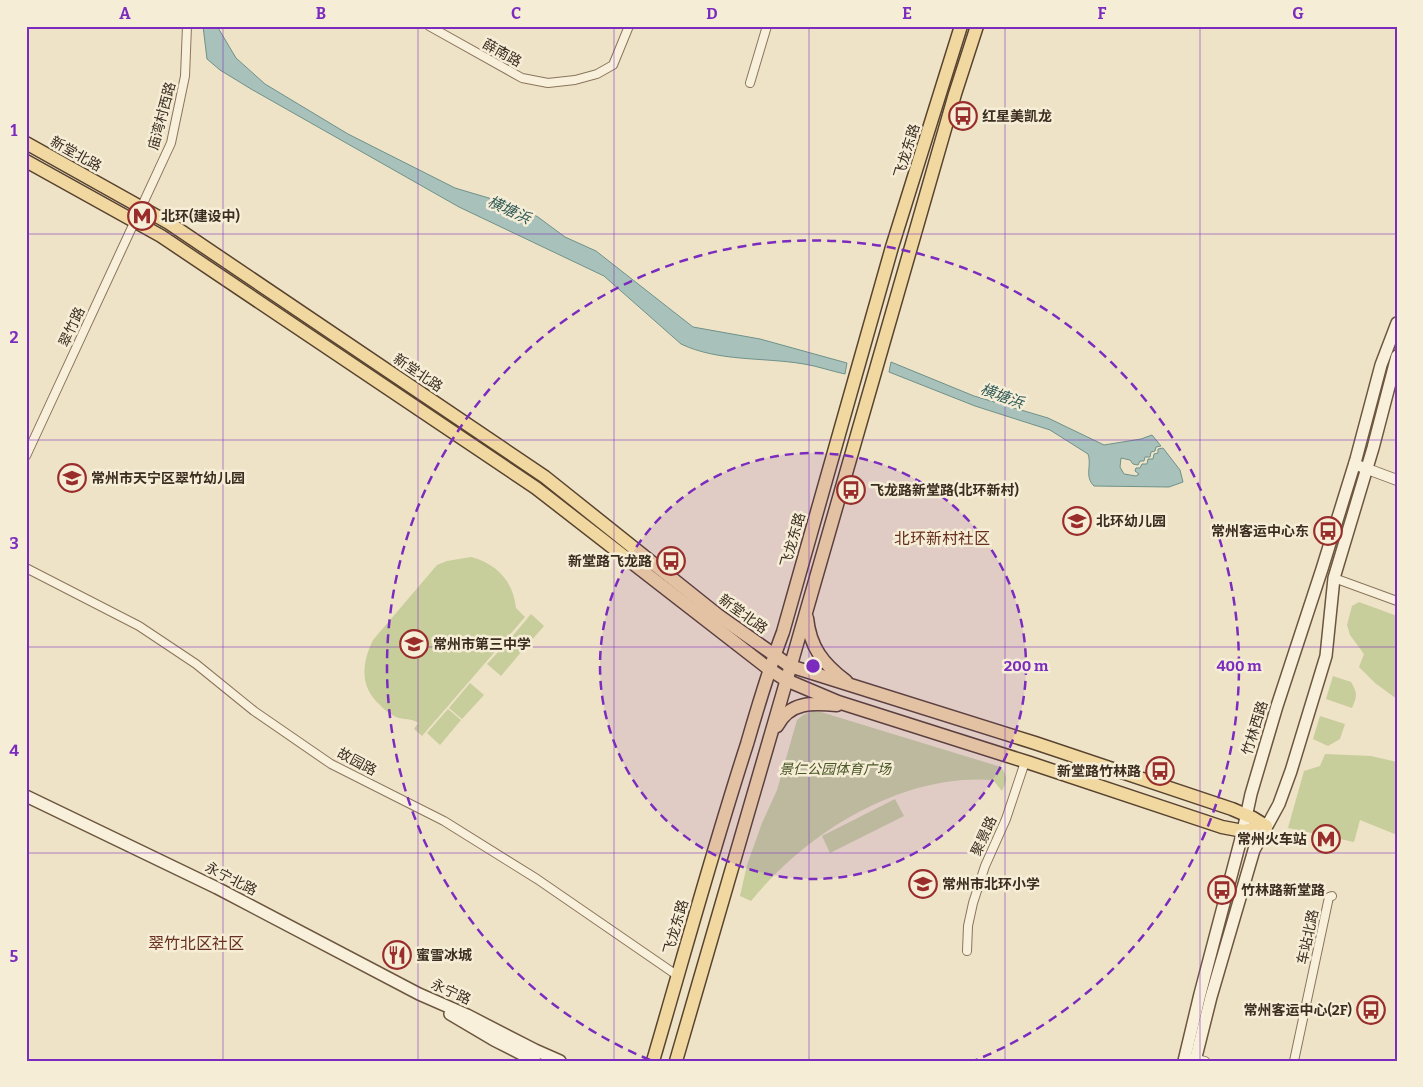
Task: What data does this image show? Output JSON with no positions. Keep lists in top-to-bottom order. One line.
{"streets":{"main road":["飞龙东路","新堂北路","竹林西路","永宁北路","永宁路"],"street":["薛南路","庙湾村西路","翠竹路","故园路","聚景路","车站北路"]},"crossings":[["庙湾村西路","新堂北路"],["庙湾村西路","翠竹路"],["飞龙东路","新堂北路"],["飞龙东路","故园路"],["新堂北路","翠竹路"],["新堂北路","竹林西路"],["永宁北路","永宁路"]],"districts":["北环新村社区","翠竹北区社区"],"water":["横塘浜"],"parks":["景仁公园体育广场"],"places":{"bus stop":["红星美凯龙","飞龙路新堂路(北环新村)","常州客运中心东","新堂路飞龙路","新堂路竹林路","竹林路新堂路","常州客运中心(2F)"],"metro station":["北环(建设中)","常州火车站"],"school or university":["常州市天宁区翠竹幼儿园","北环幼儿园","常州市第三中学","常州市北环小学"],"restaurant":["蜜雪冰城"]},"grid":{"columns":["A","B","C","D","E","F","G"],"rows":["1","2","3","4","5"]},"rings":["200 m","400 m"]}
